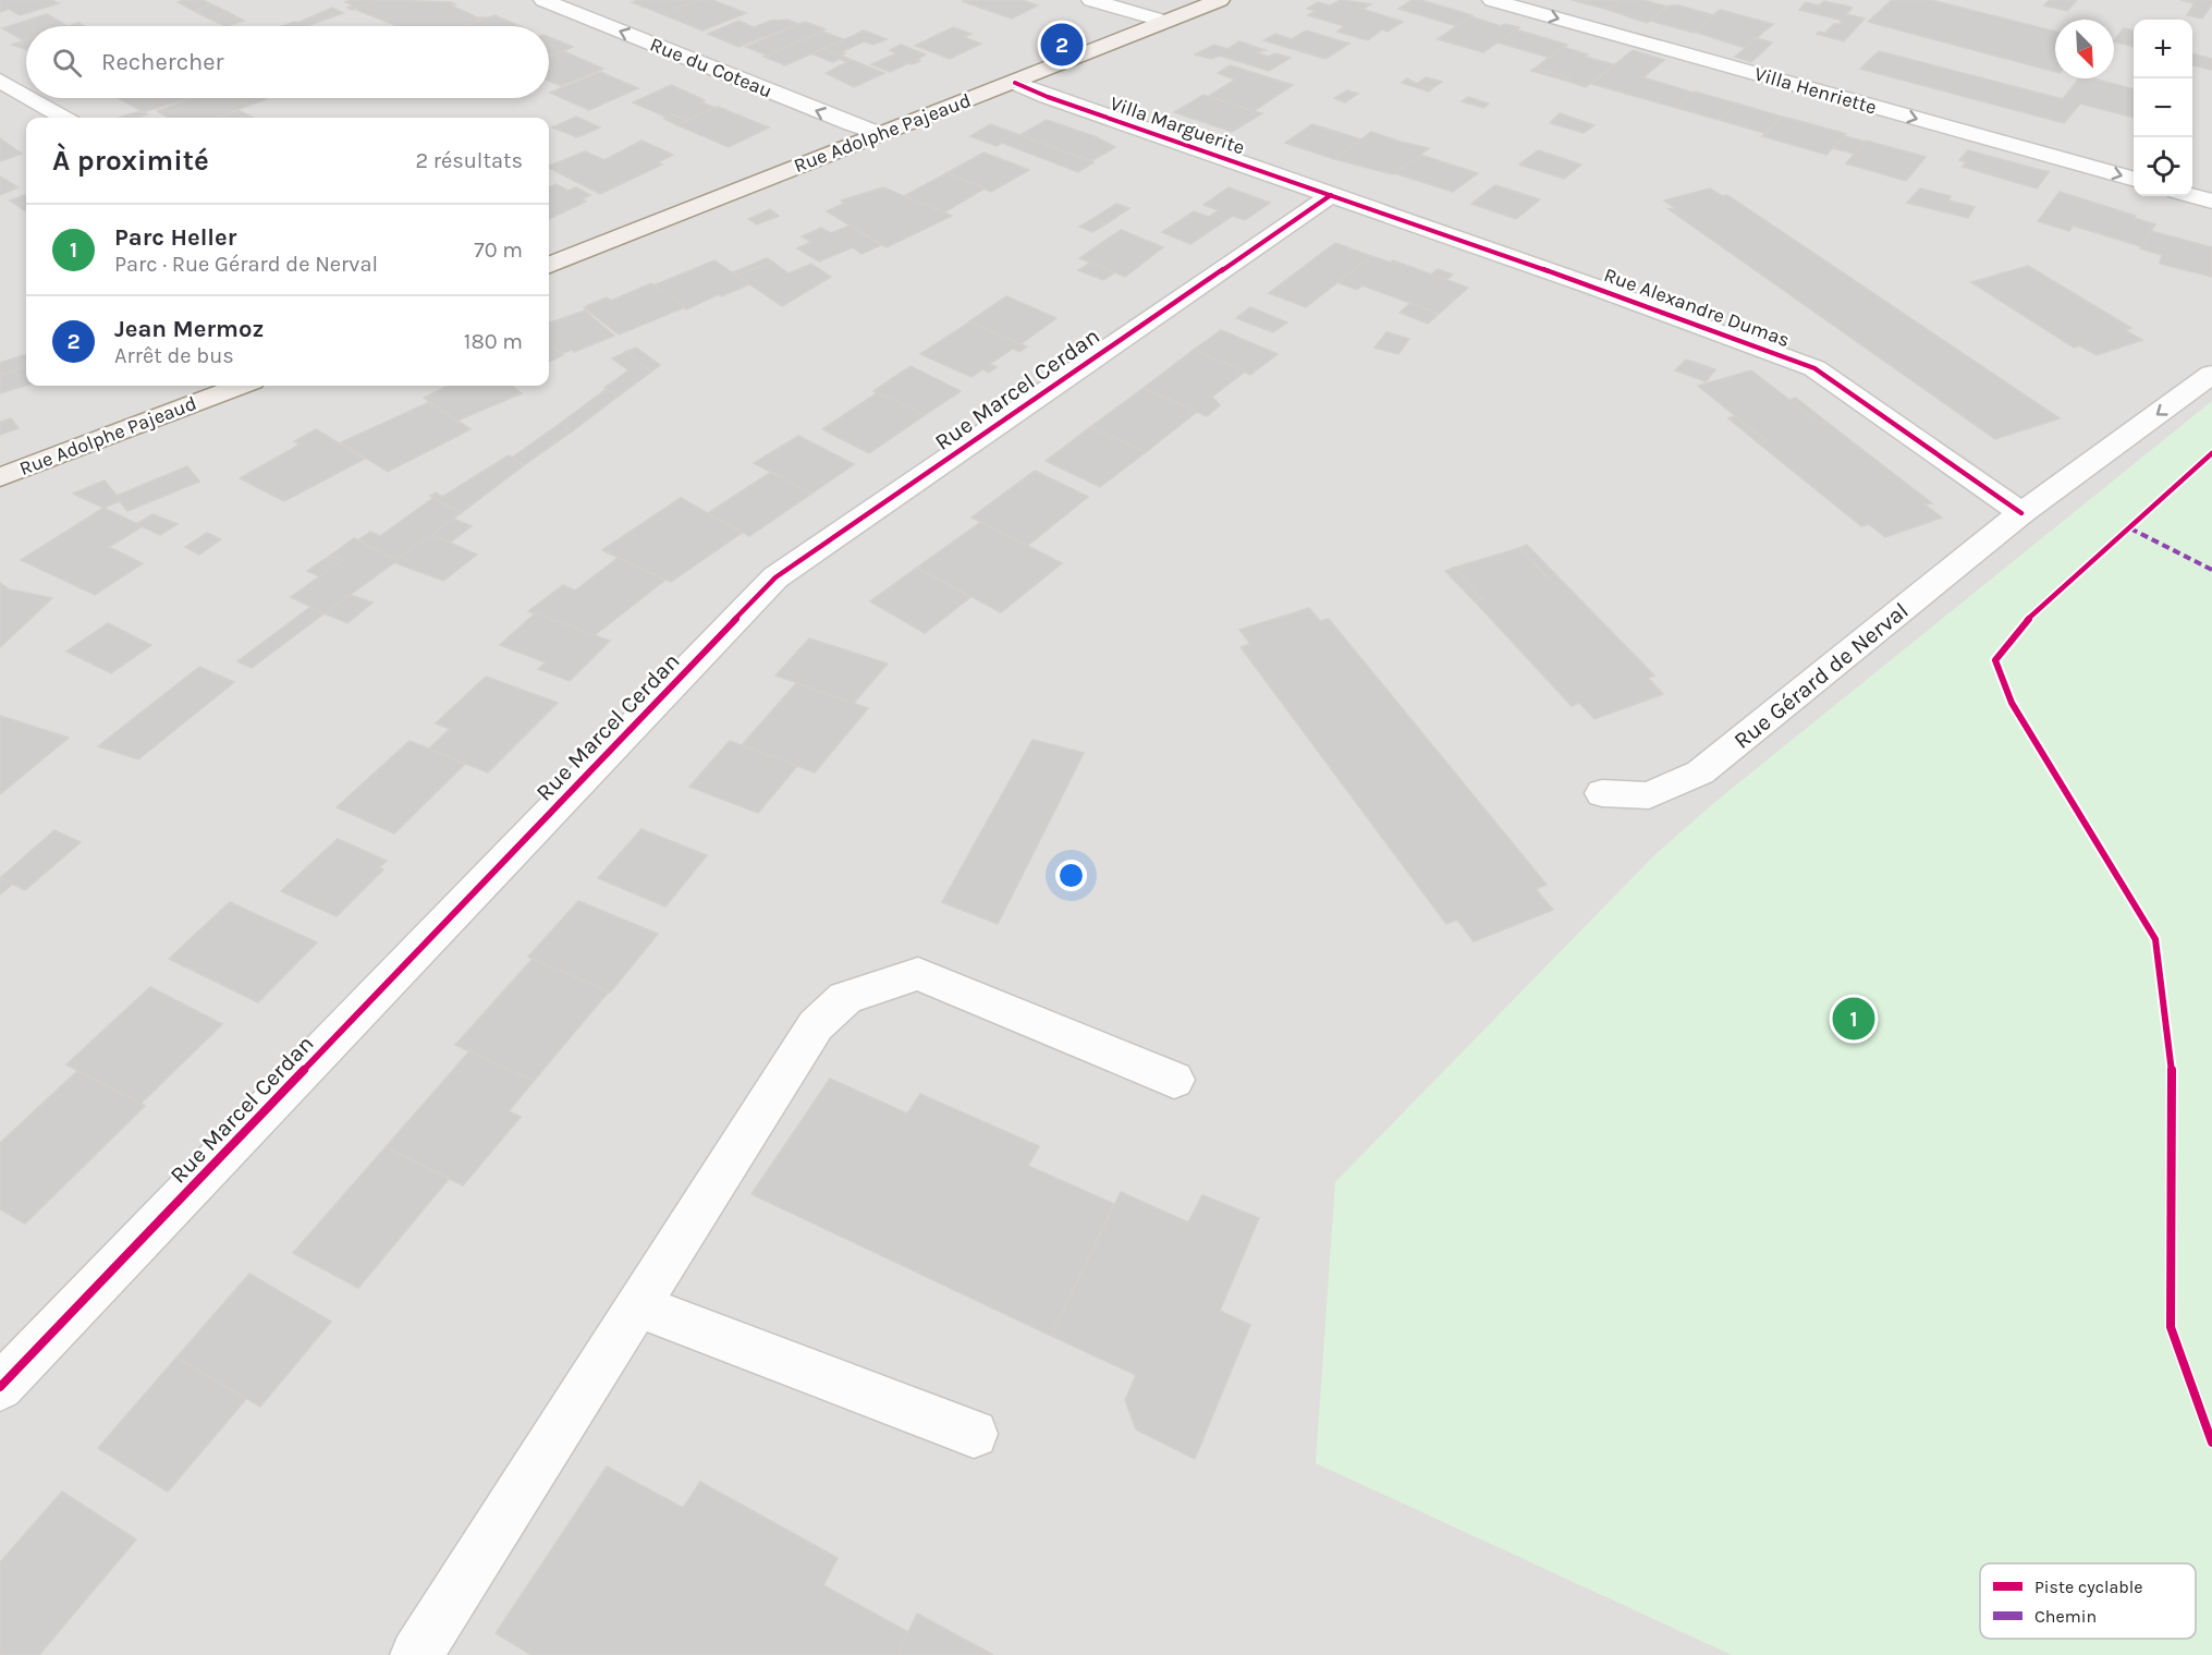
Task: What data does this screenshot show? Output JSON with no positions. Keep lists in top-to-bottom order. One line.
{"streets":{"main road":["Rue Adolphe Pajeaud"],"street":["Rue du Coteau","Villa Henriette","Villa Marguerite","Rue Alexandre Dumas","Rue Marcel Cerdan","Rue Gérard de Nerval"]},"crossings":[["Rue du Coteau","Rue Adolphe Pajeaud"],["Villa Marguerite","Rue Adolphe Pajeaud"],["Villa Marguerite","Rue Alexandre Dumas"],["Villa Marguerite","Rue Marcel Cerdan"],["Rue Alexandre Dumas","Rue Marcel Cerdan"],["Rue Alexandre Dumas","Rue Gérard de Nerval"]],"one_way":["Rue du Coteau","Villa Henriette"],"legend":["Piste cyclable","Chemin"],"north":"bottom right","page":{"map_buttons":["+","−"],"pins":["2","1"],"search":"Rechercher","heading":["À proximité","2 résultats"],"list":[{"mark":"1","name":"Parc Heller","note":"Parc · Rue Gérard de Nerval","value":"70 m"},{"mark":"2","name":"Jean Mermoz","note":"Arrêt de bus","value":"180 m"}]}}
